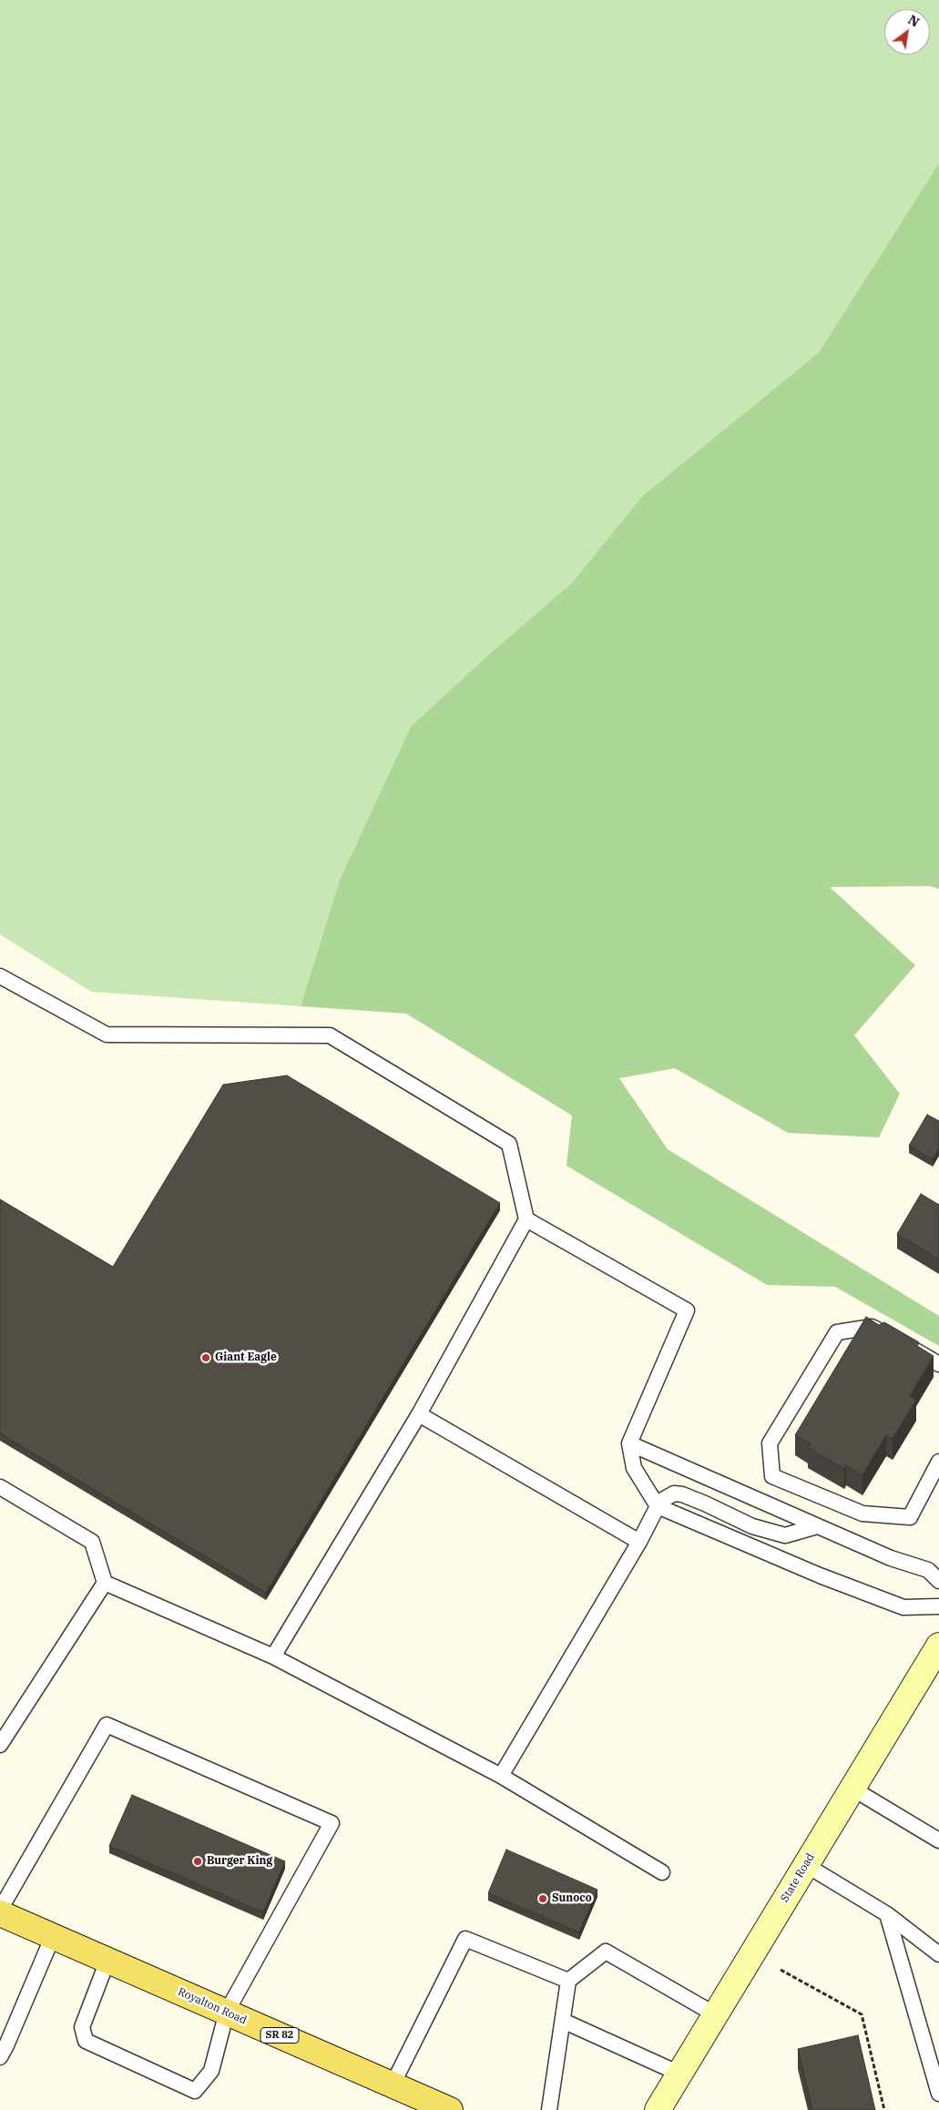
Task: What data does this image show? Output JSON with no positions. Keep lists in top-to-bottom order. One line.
{"streets":{"main road":["State Road","Royalton Road","SR 82"]},"places":["Giant Eagle","Burger King","Sunoco"],"north":"top right"}
